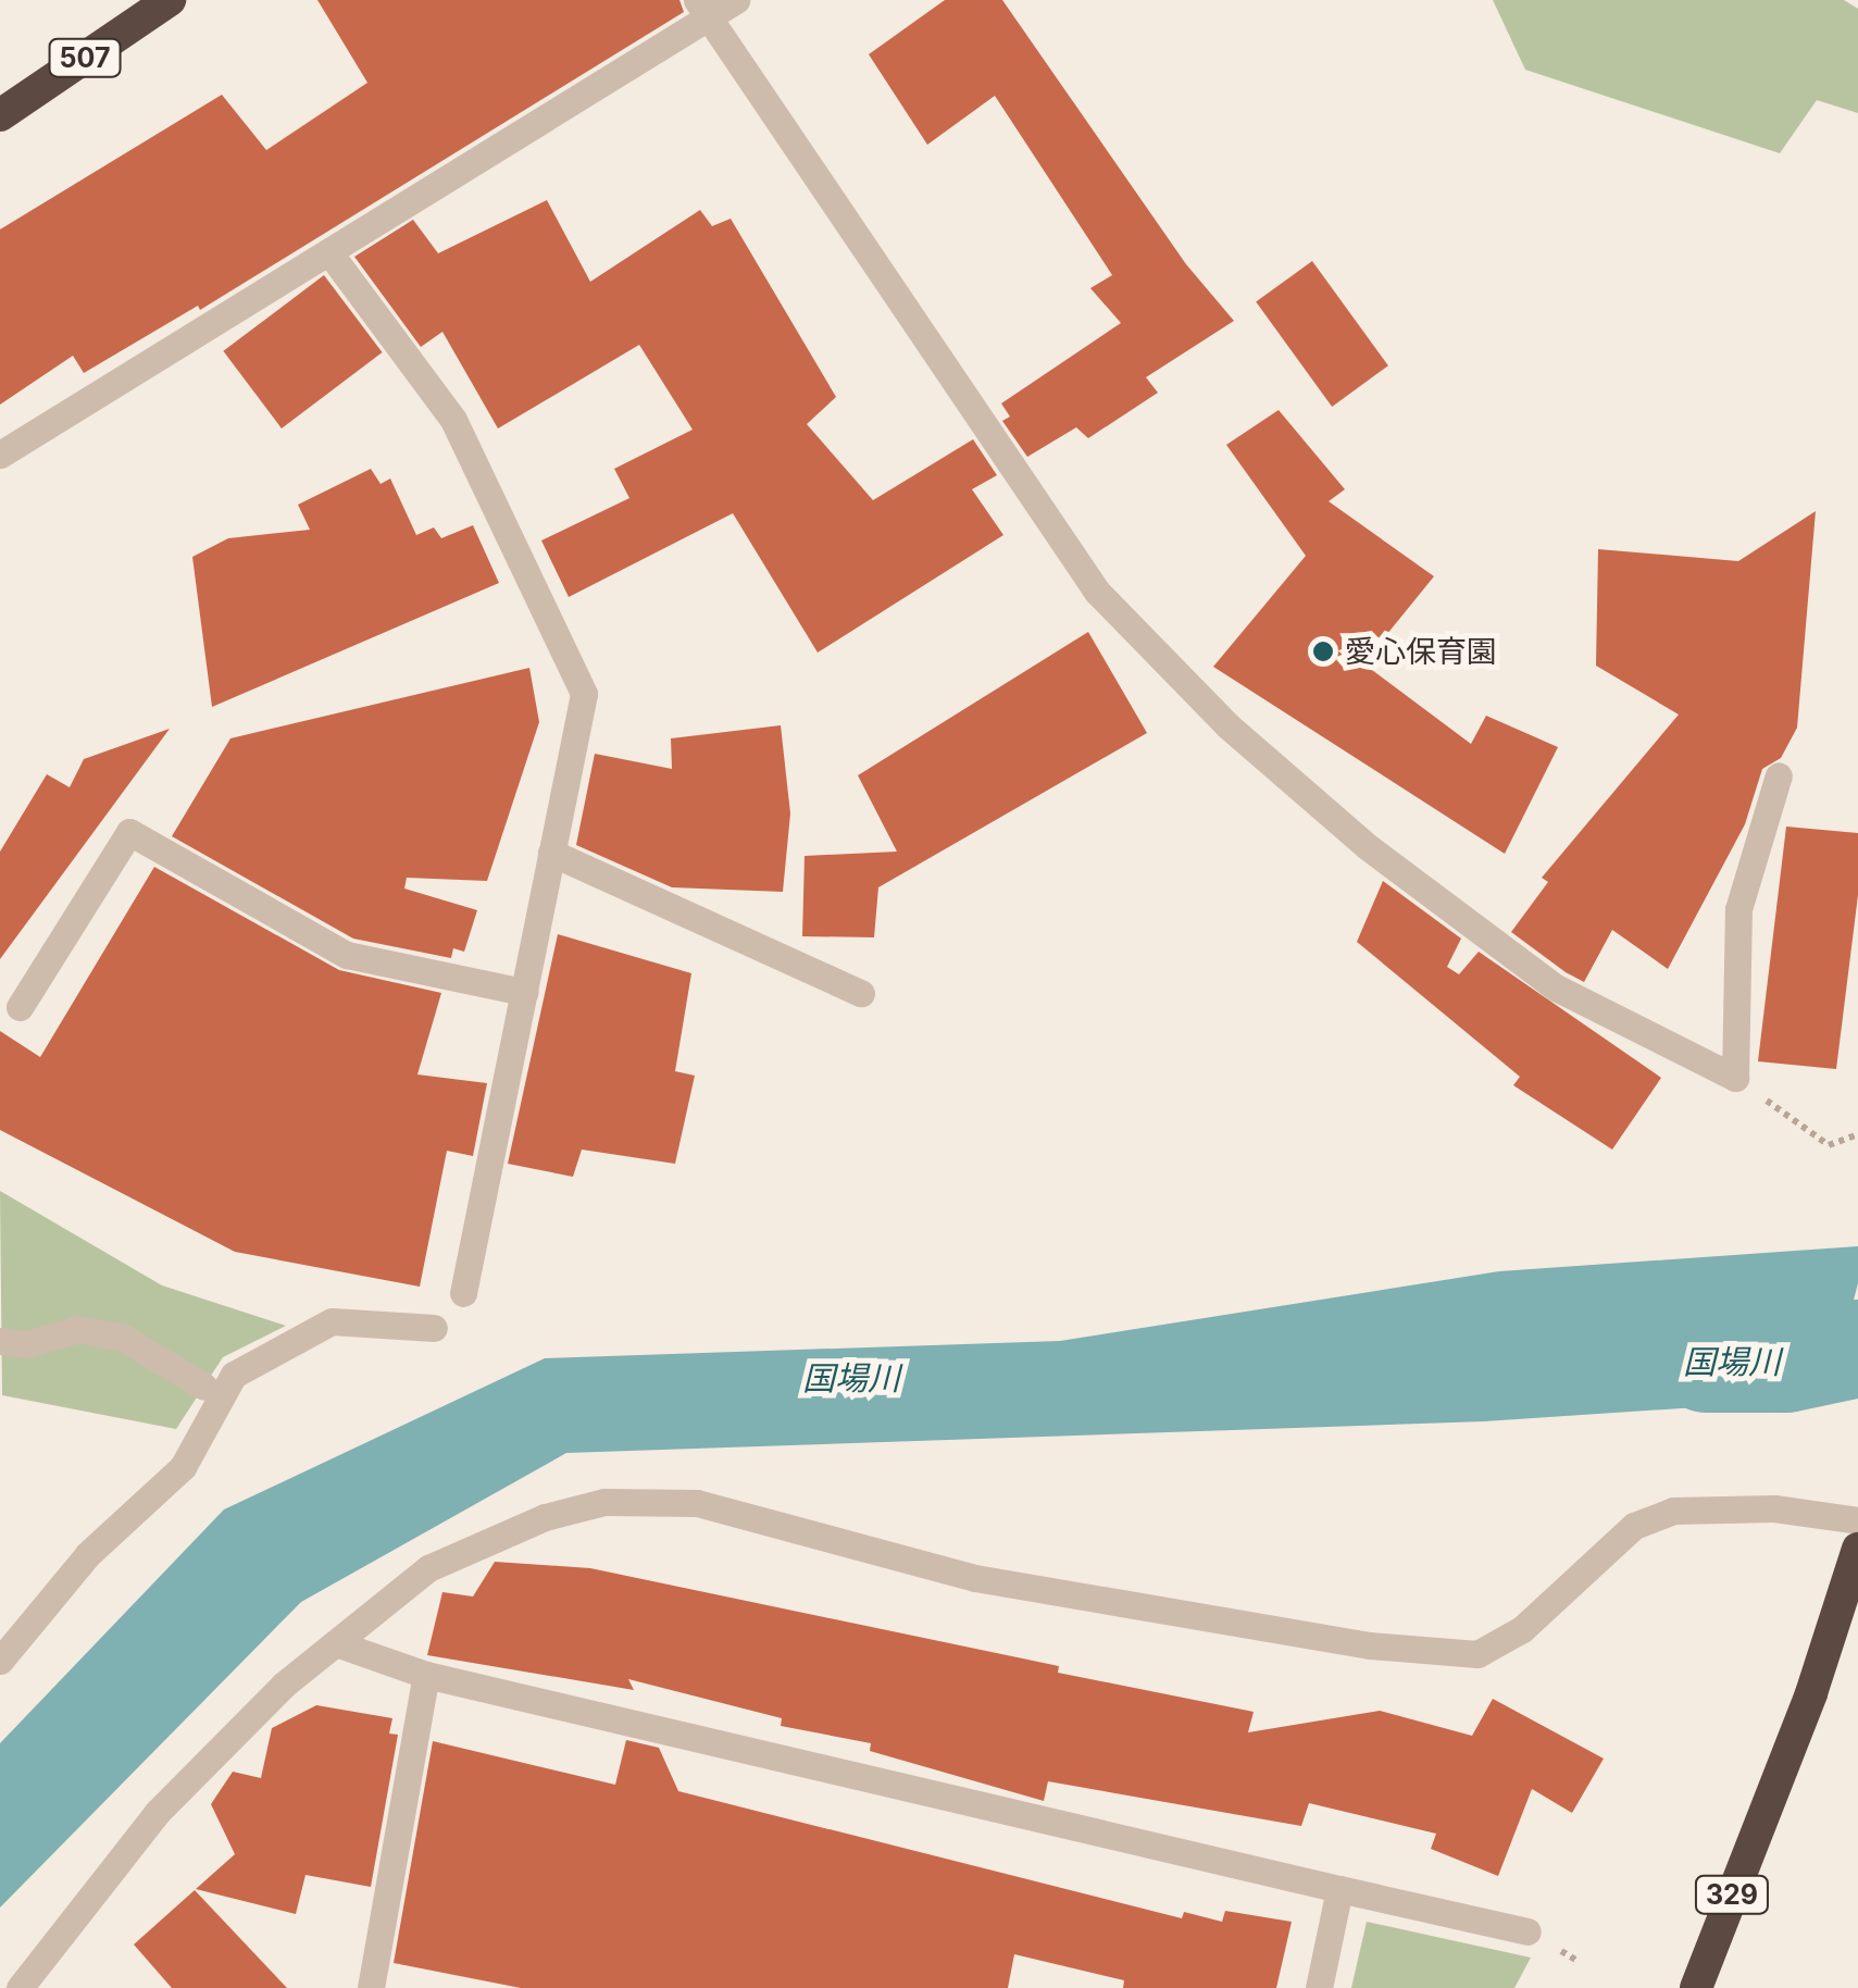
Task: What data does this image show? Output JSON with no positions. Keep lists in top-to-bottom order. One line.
{"streets":{"highway":["507","329"]},"water":["国場川"],"places":["愛心保育園"]}
